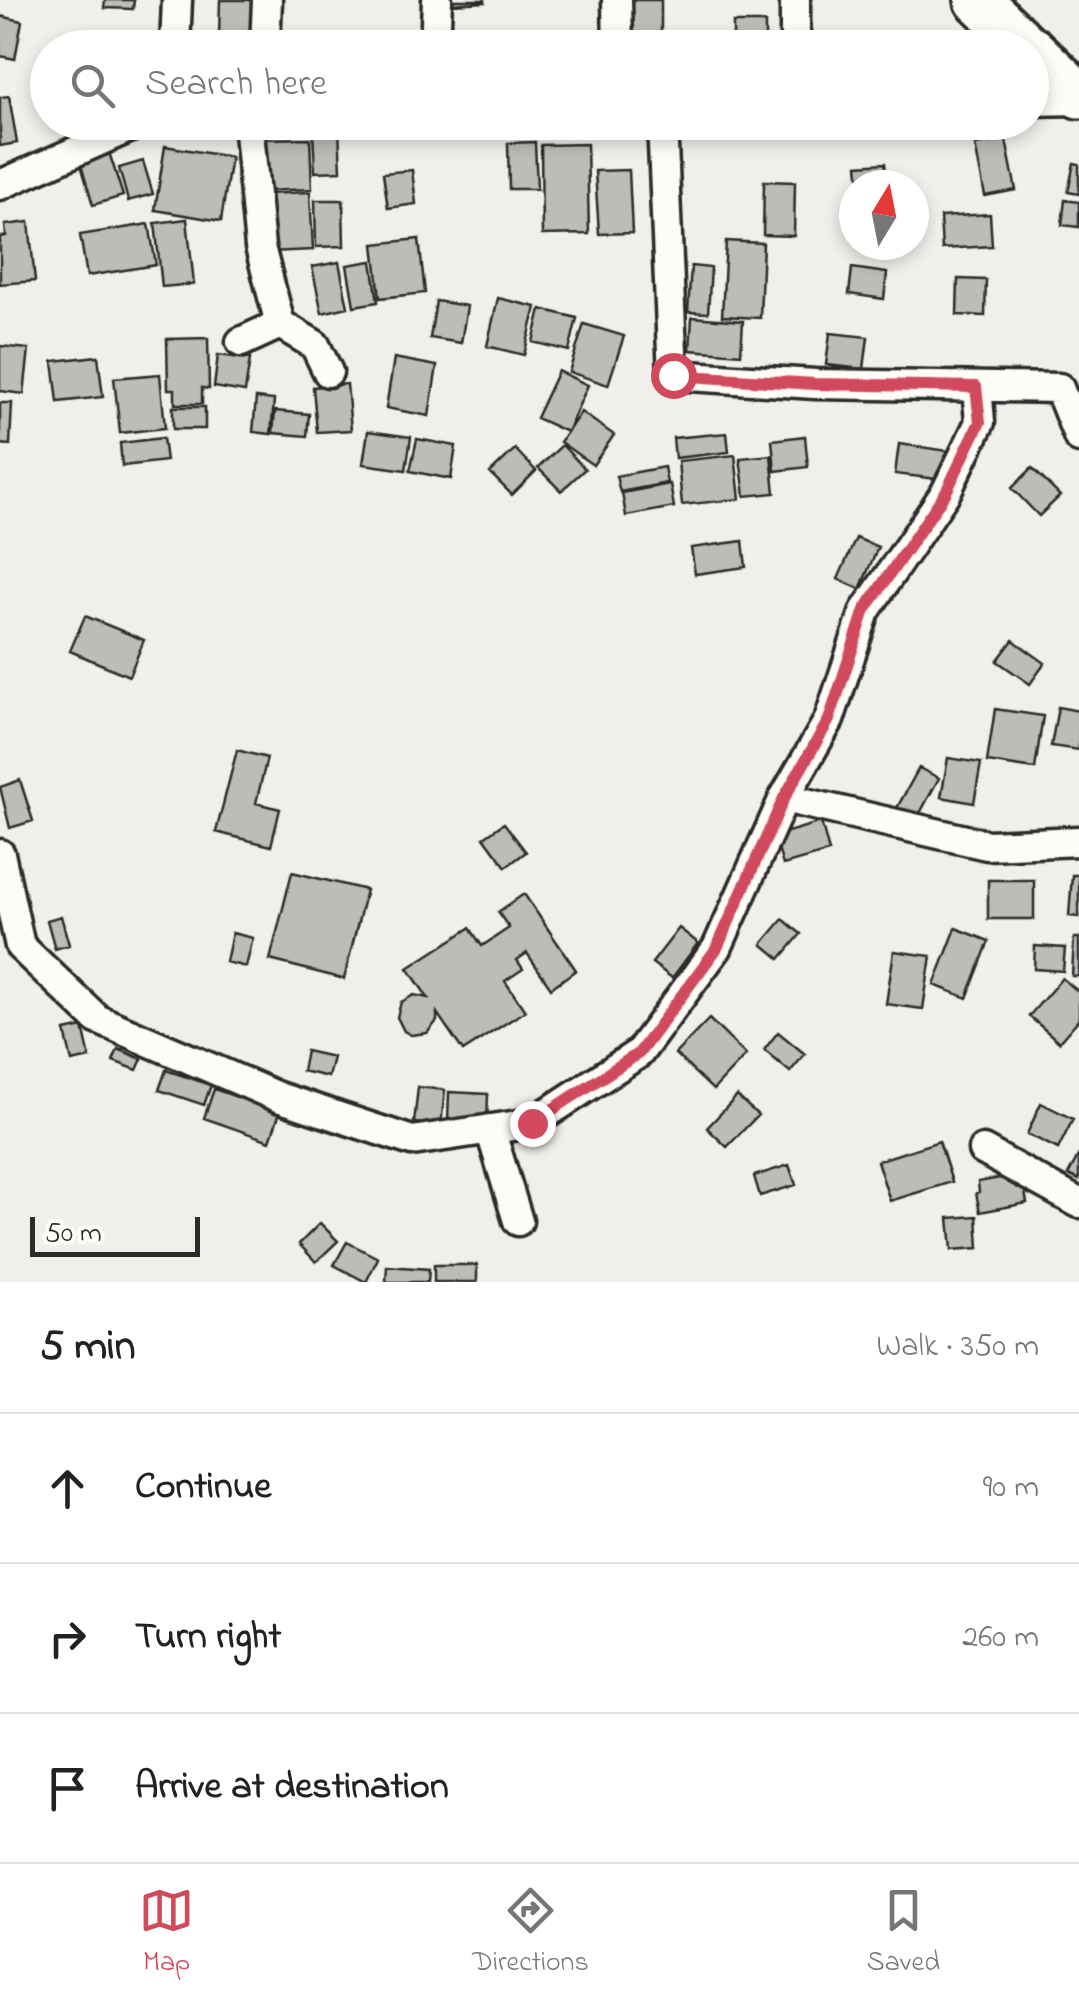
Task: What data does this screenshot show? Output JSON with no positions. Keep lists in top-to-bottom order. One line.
{"scale_bar":"50 m","north":"top","page":{"search":"Search here","scale":"50 m","heading":["5 min","Walk · 350 m"],"list":[["Continue","90 m"],["Turn right","260 m"],"Arrive at destination"],"nav":["Map","Directions","Saved"]}}
